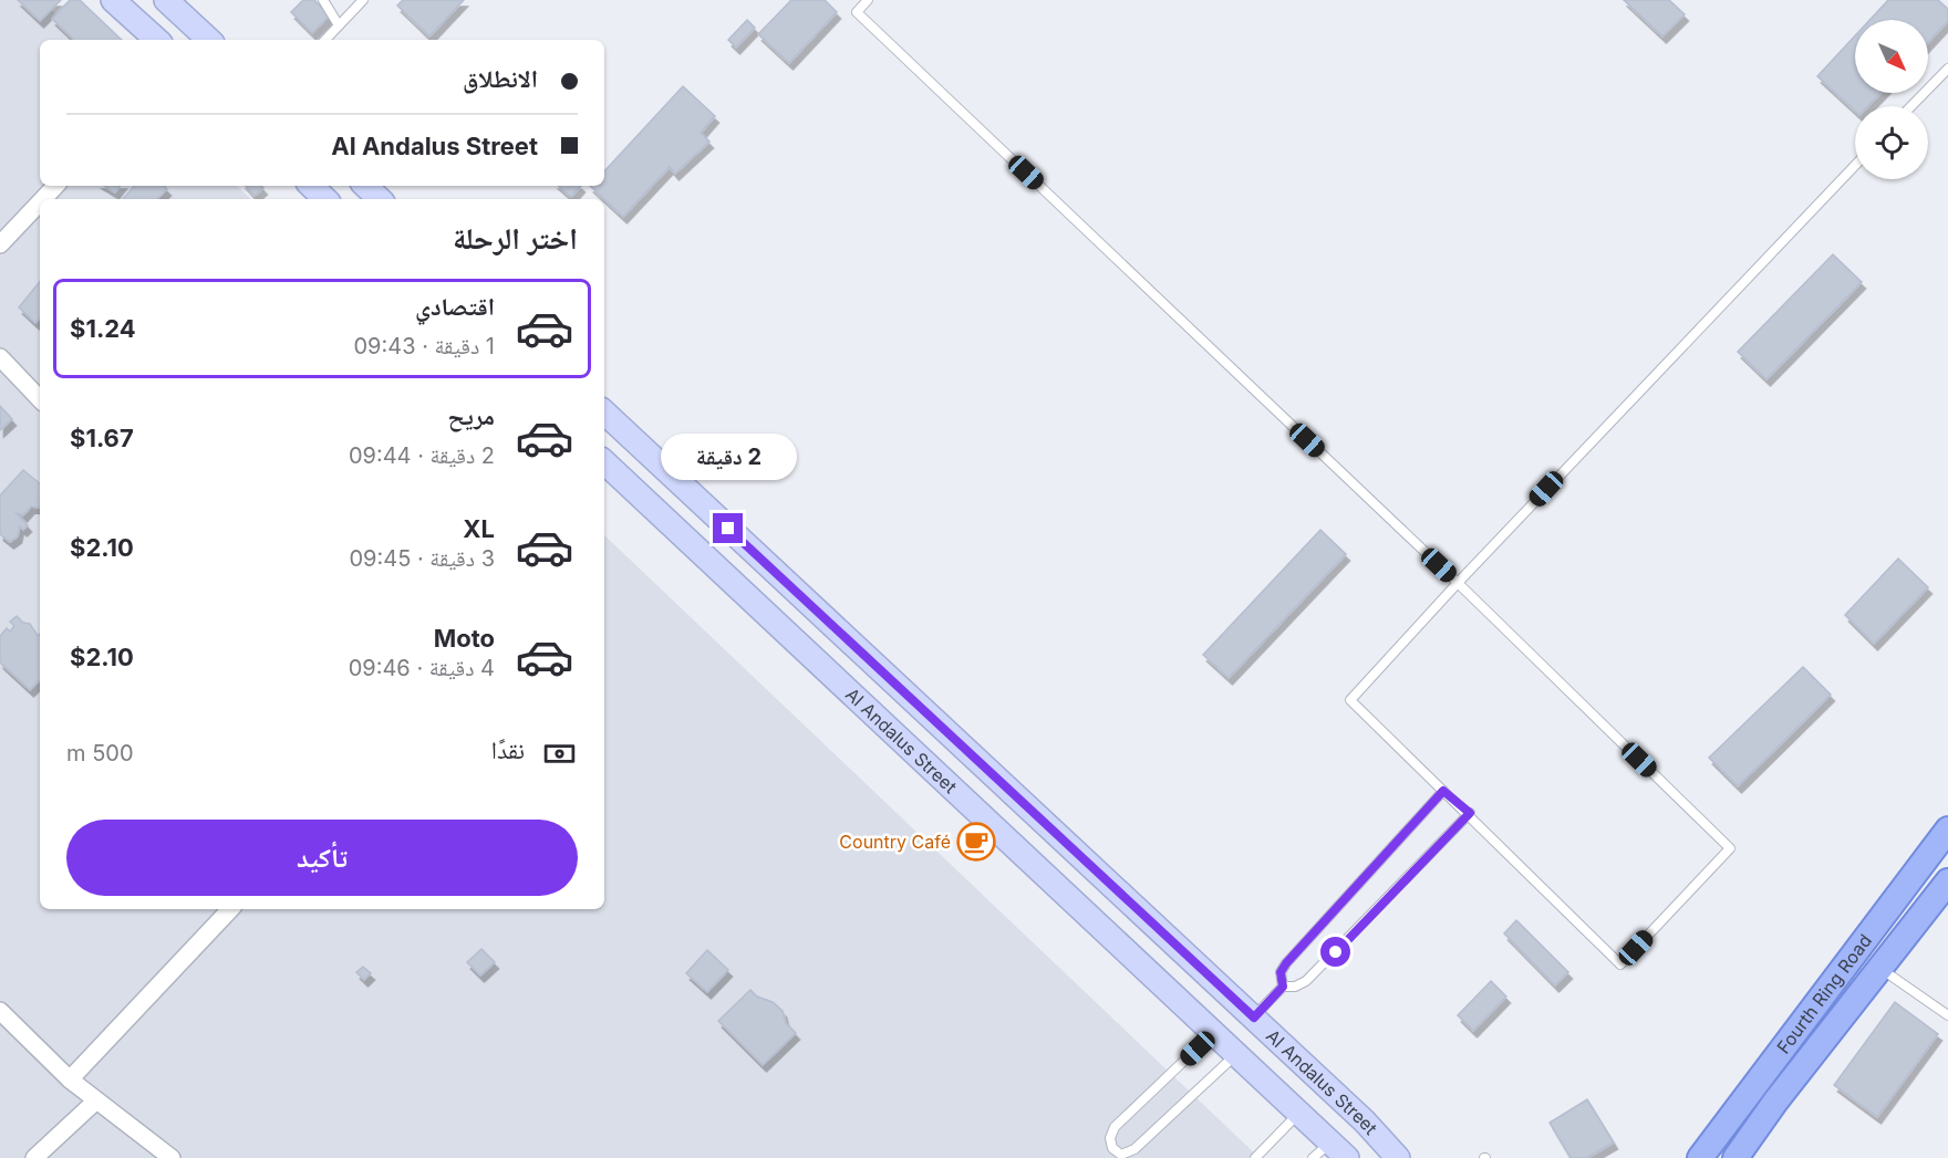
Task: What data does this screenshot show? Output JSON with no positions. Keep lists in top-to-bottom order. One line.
{"streets":{"main road":["Al Andalus Street","Fourth Ring Road"]},"places":{"cafe":["Country Café"]},"north":"bottom right","page":{"banner":["الانطلاق","Al Andalus Street"],"heading":"اختر الرحلة","list":[{"name":"اقتصادي","note":"1 دقيقة · 09:43","value":"$1.24"},{"name":"مريح","note":"2 دقيقة · 09:44","value":"$1.67"},{"name":"XL","note":"3 دقيقة · 09:45","value":"$2.10"},{"name":"Moto","note":"4 دقيقة · 09:46","value":"$2.10"}],"bubble":"2 دقيقة","pay":["نقدًا","500 m"],"buttons":"تأكيد"}}
